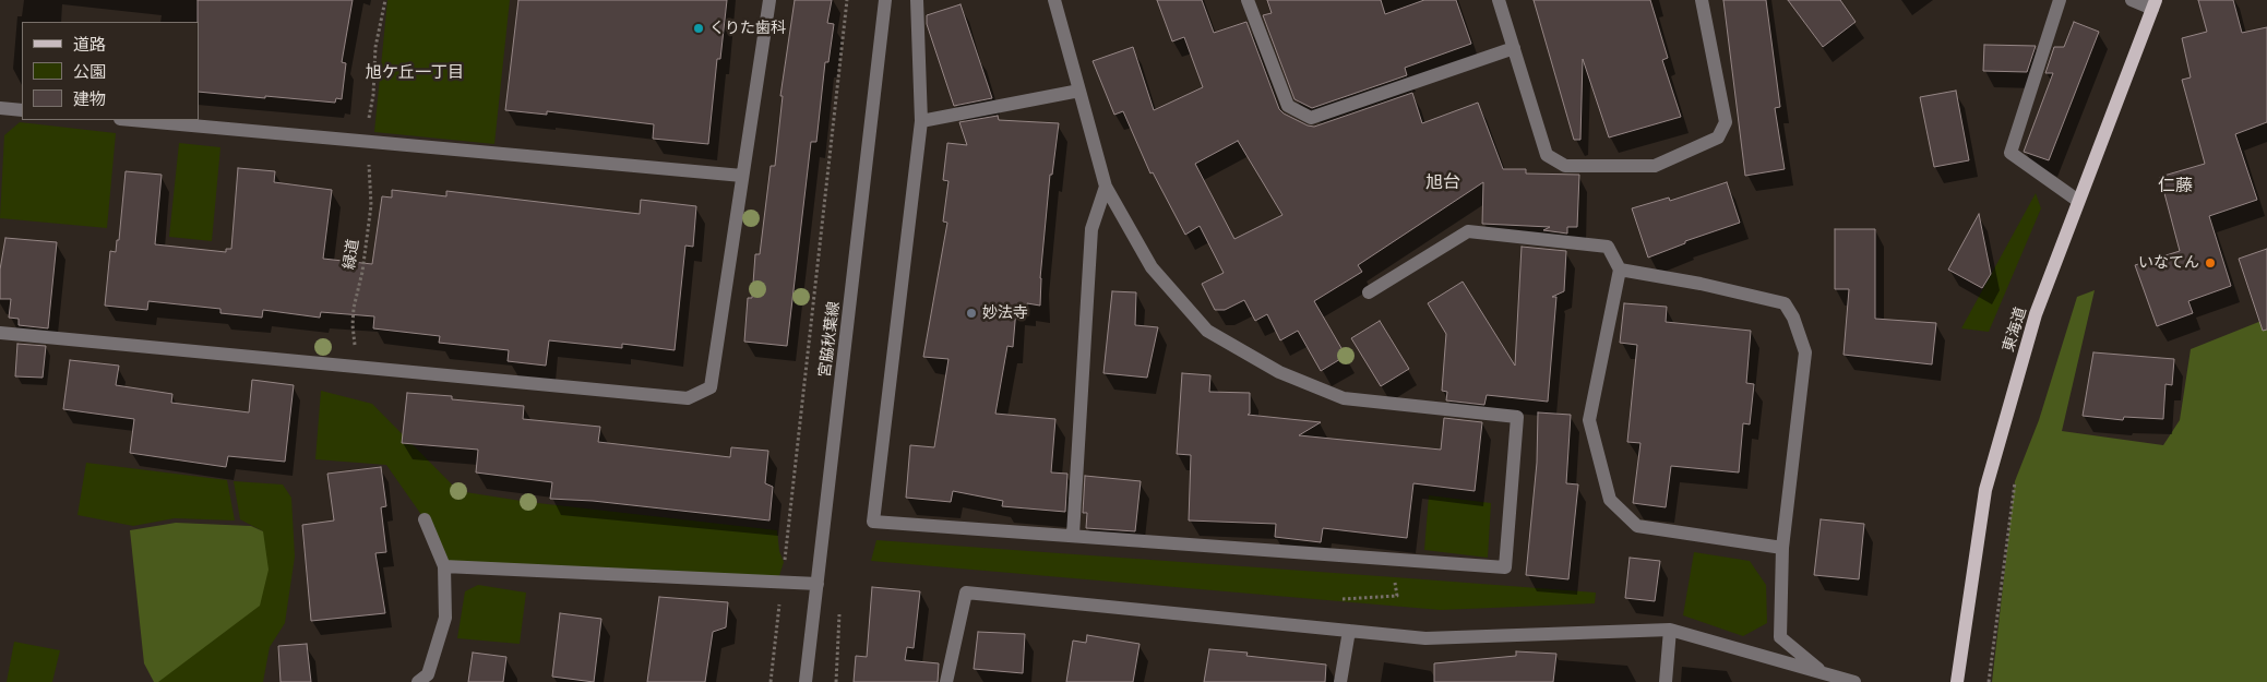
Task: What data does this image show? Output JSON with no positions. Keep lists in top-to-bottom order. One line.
{"streets":{"main road":["東海道"],"street":["宮脇秋葉線"],"path":["緑道"]},"districts":["旭ケ丘一丁目","旭台","仁藤"],"places":["くりた歯科","いなてん","妙法寺"],"legend":["道路","公園","建物"]}
